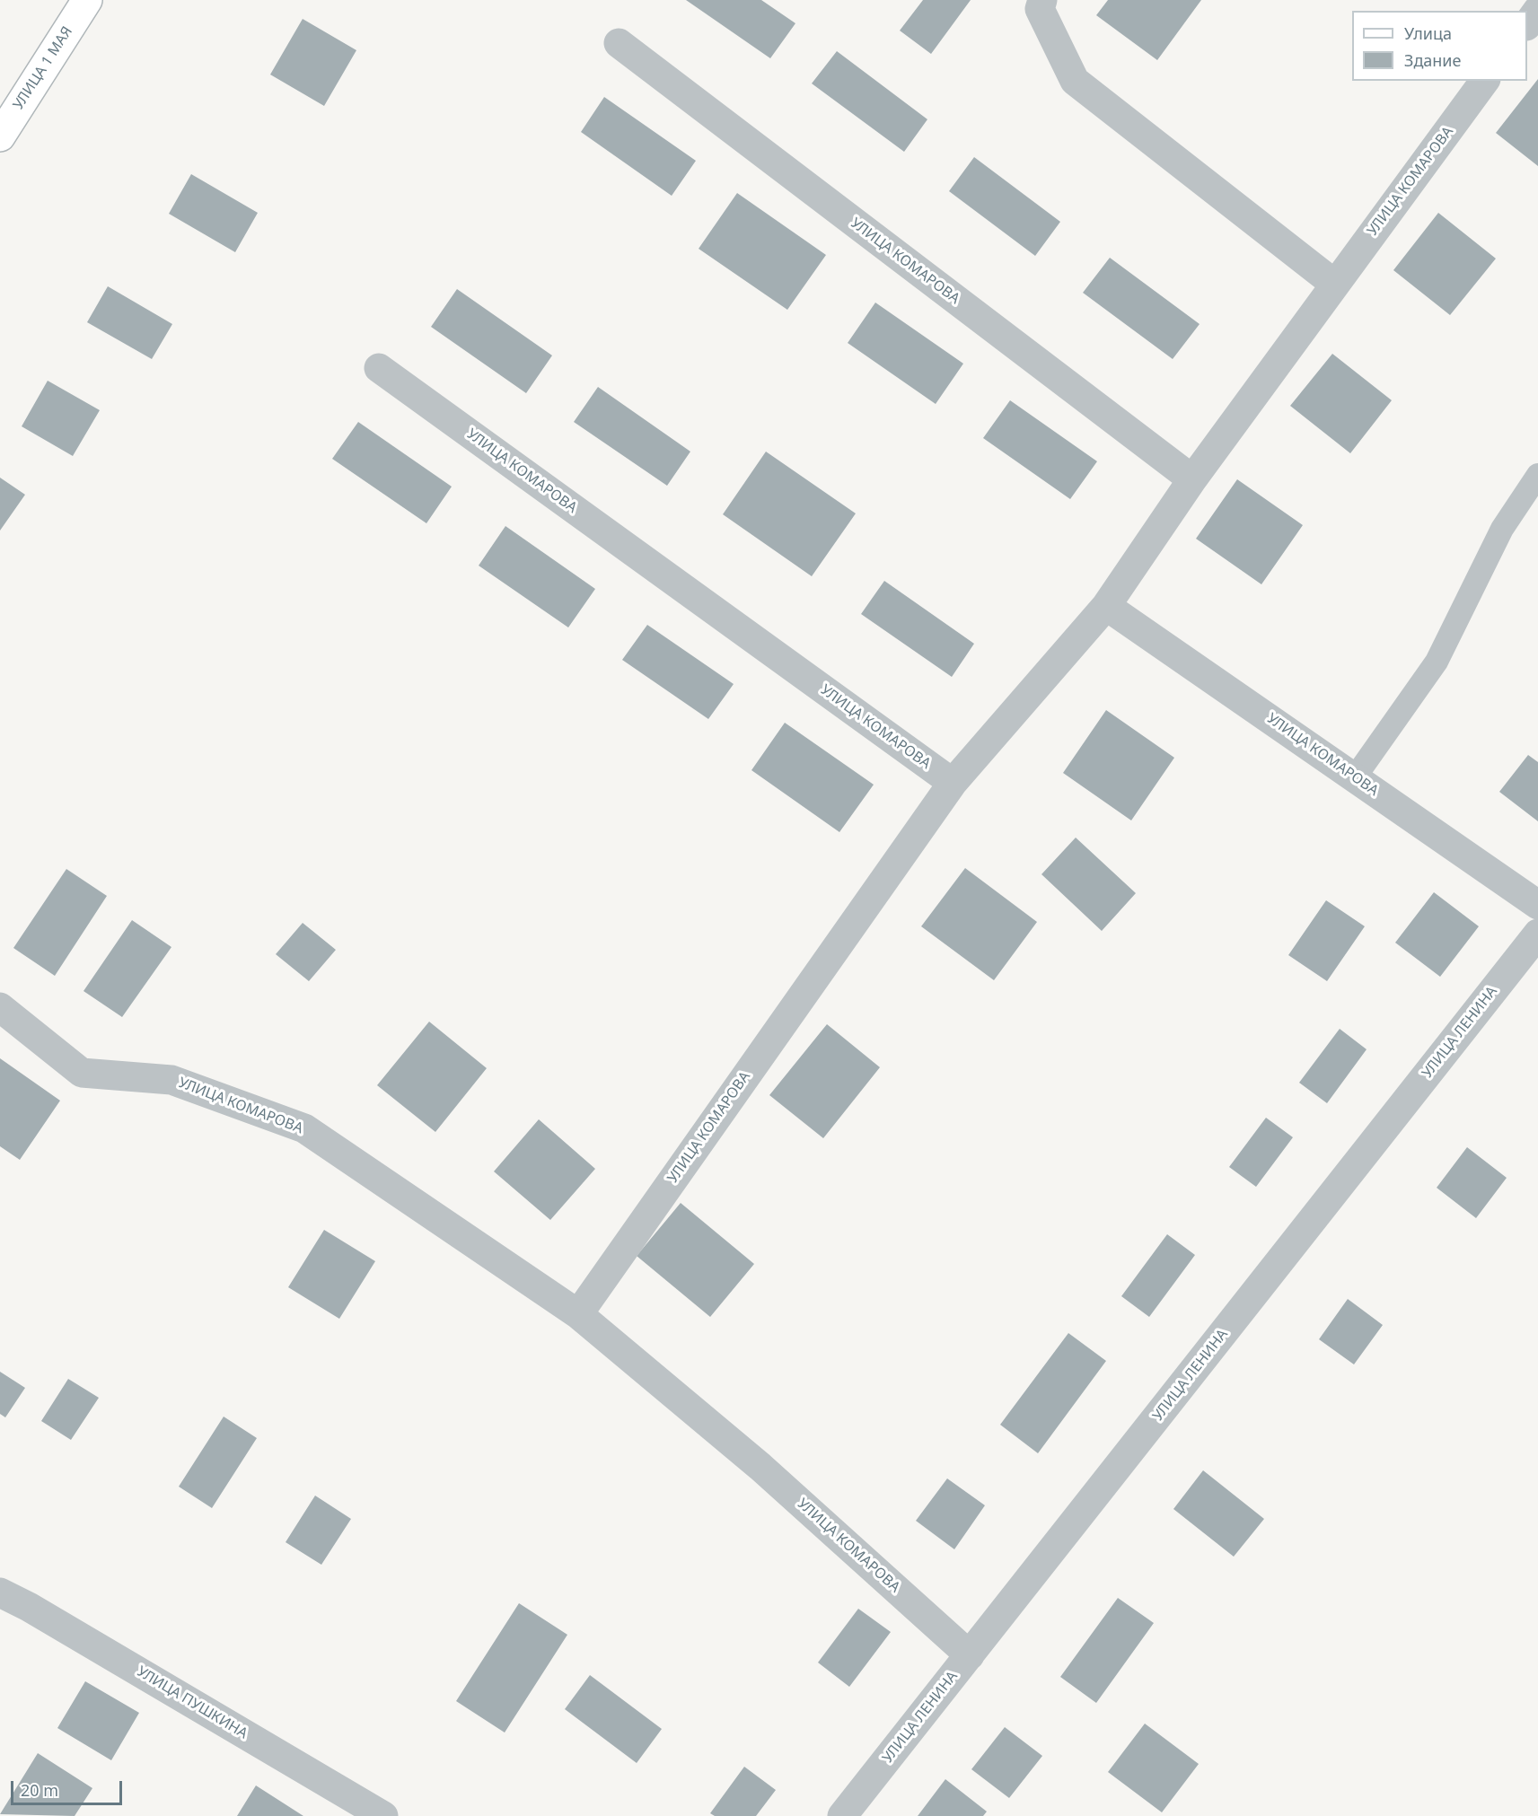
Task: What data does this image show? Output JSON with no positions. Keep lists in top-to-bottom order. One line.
{"streets":{"main road":["УЛИЦА 1 МАЯ"],"street":["УЛИЦА КОМАРОВА","УЛИЦА ЛЕНИНА","УЛИЦА ПУШКИНА"]},"crossings":[["УЛИЦА КОМАРОВА","УЛИЦА ЛЕНИНА"]],"legend":["Улица","Здание"],"scale_bar":"20 m"}
